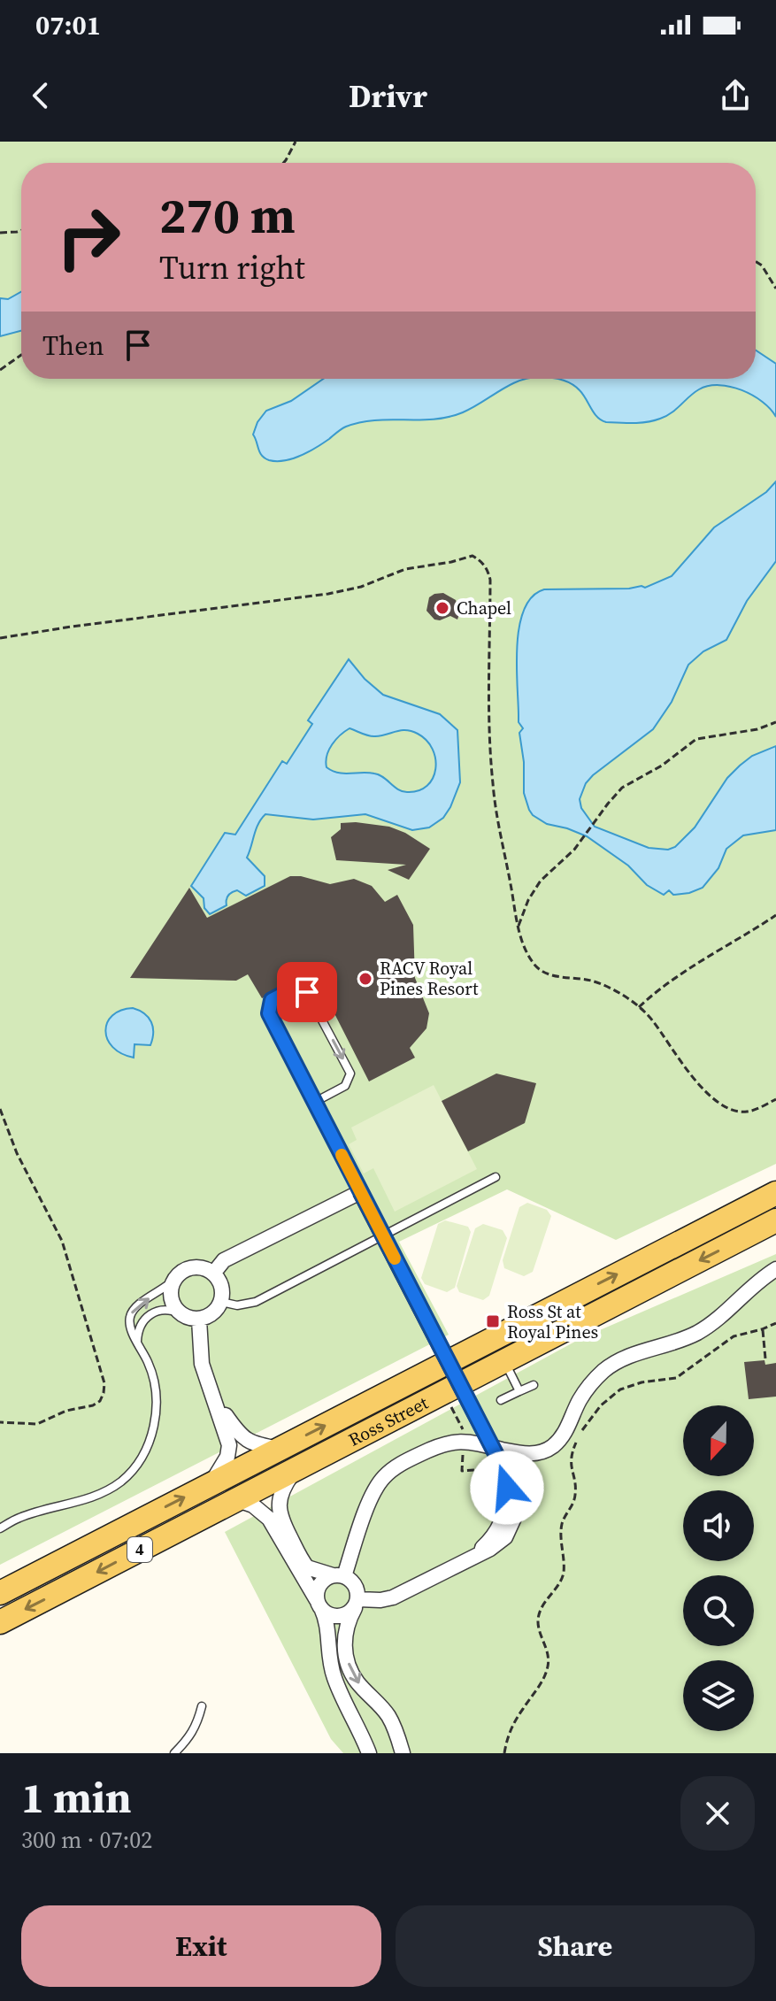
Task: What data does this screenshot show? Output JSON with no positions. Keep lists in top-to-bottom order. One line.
{"streets":{"main road":["Ross Street","4"]},"places":{"other":["Chapel","RACV Royal Pines Resort"],"transit":["Ross St at Royal Pines"]},"north":"bottom","page":{"status":"07:01","header":"Drivr","turn":["270 m","Turn right"],"then":"Then","heading":["1 min","300 m · 07:02"],"buttons":["Exit","Share"]}}
